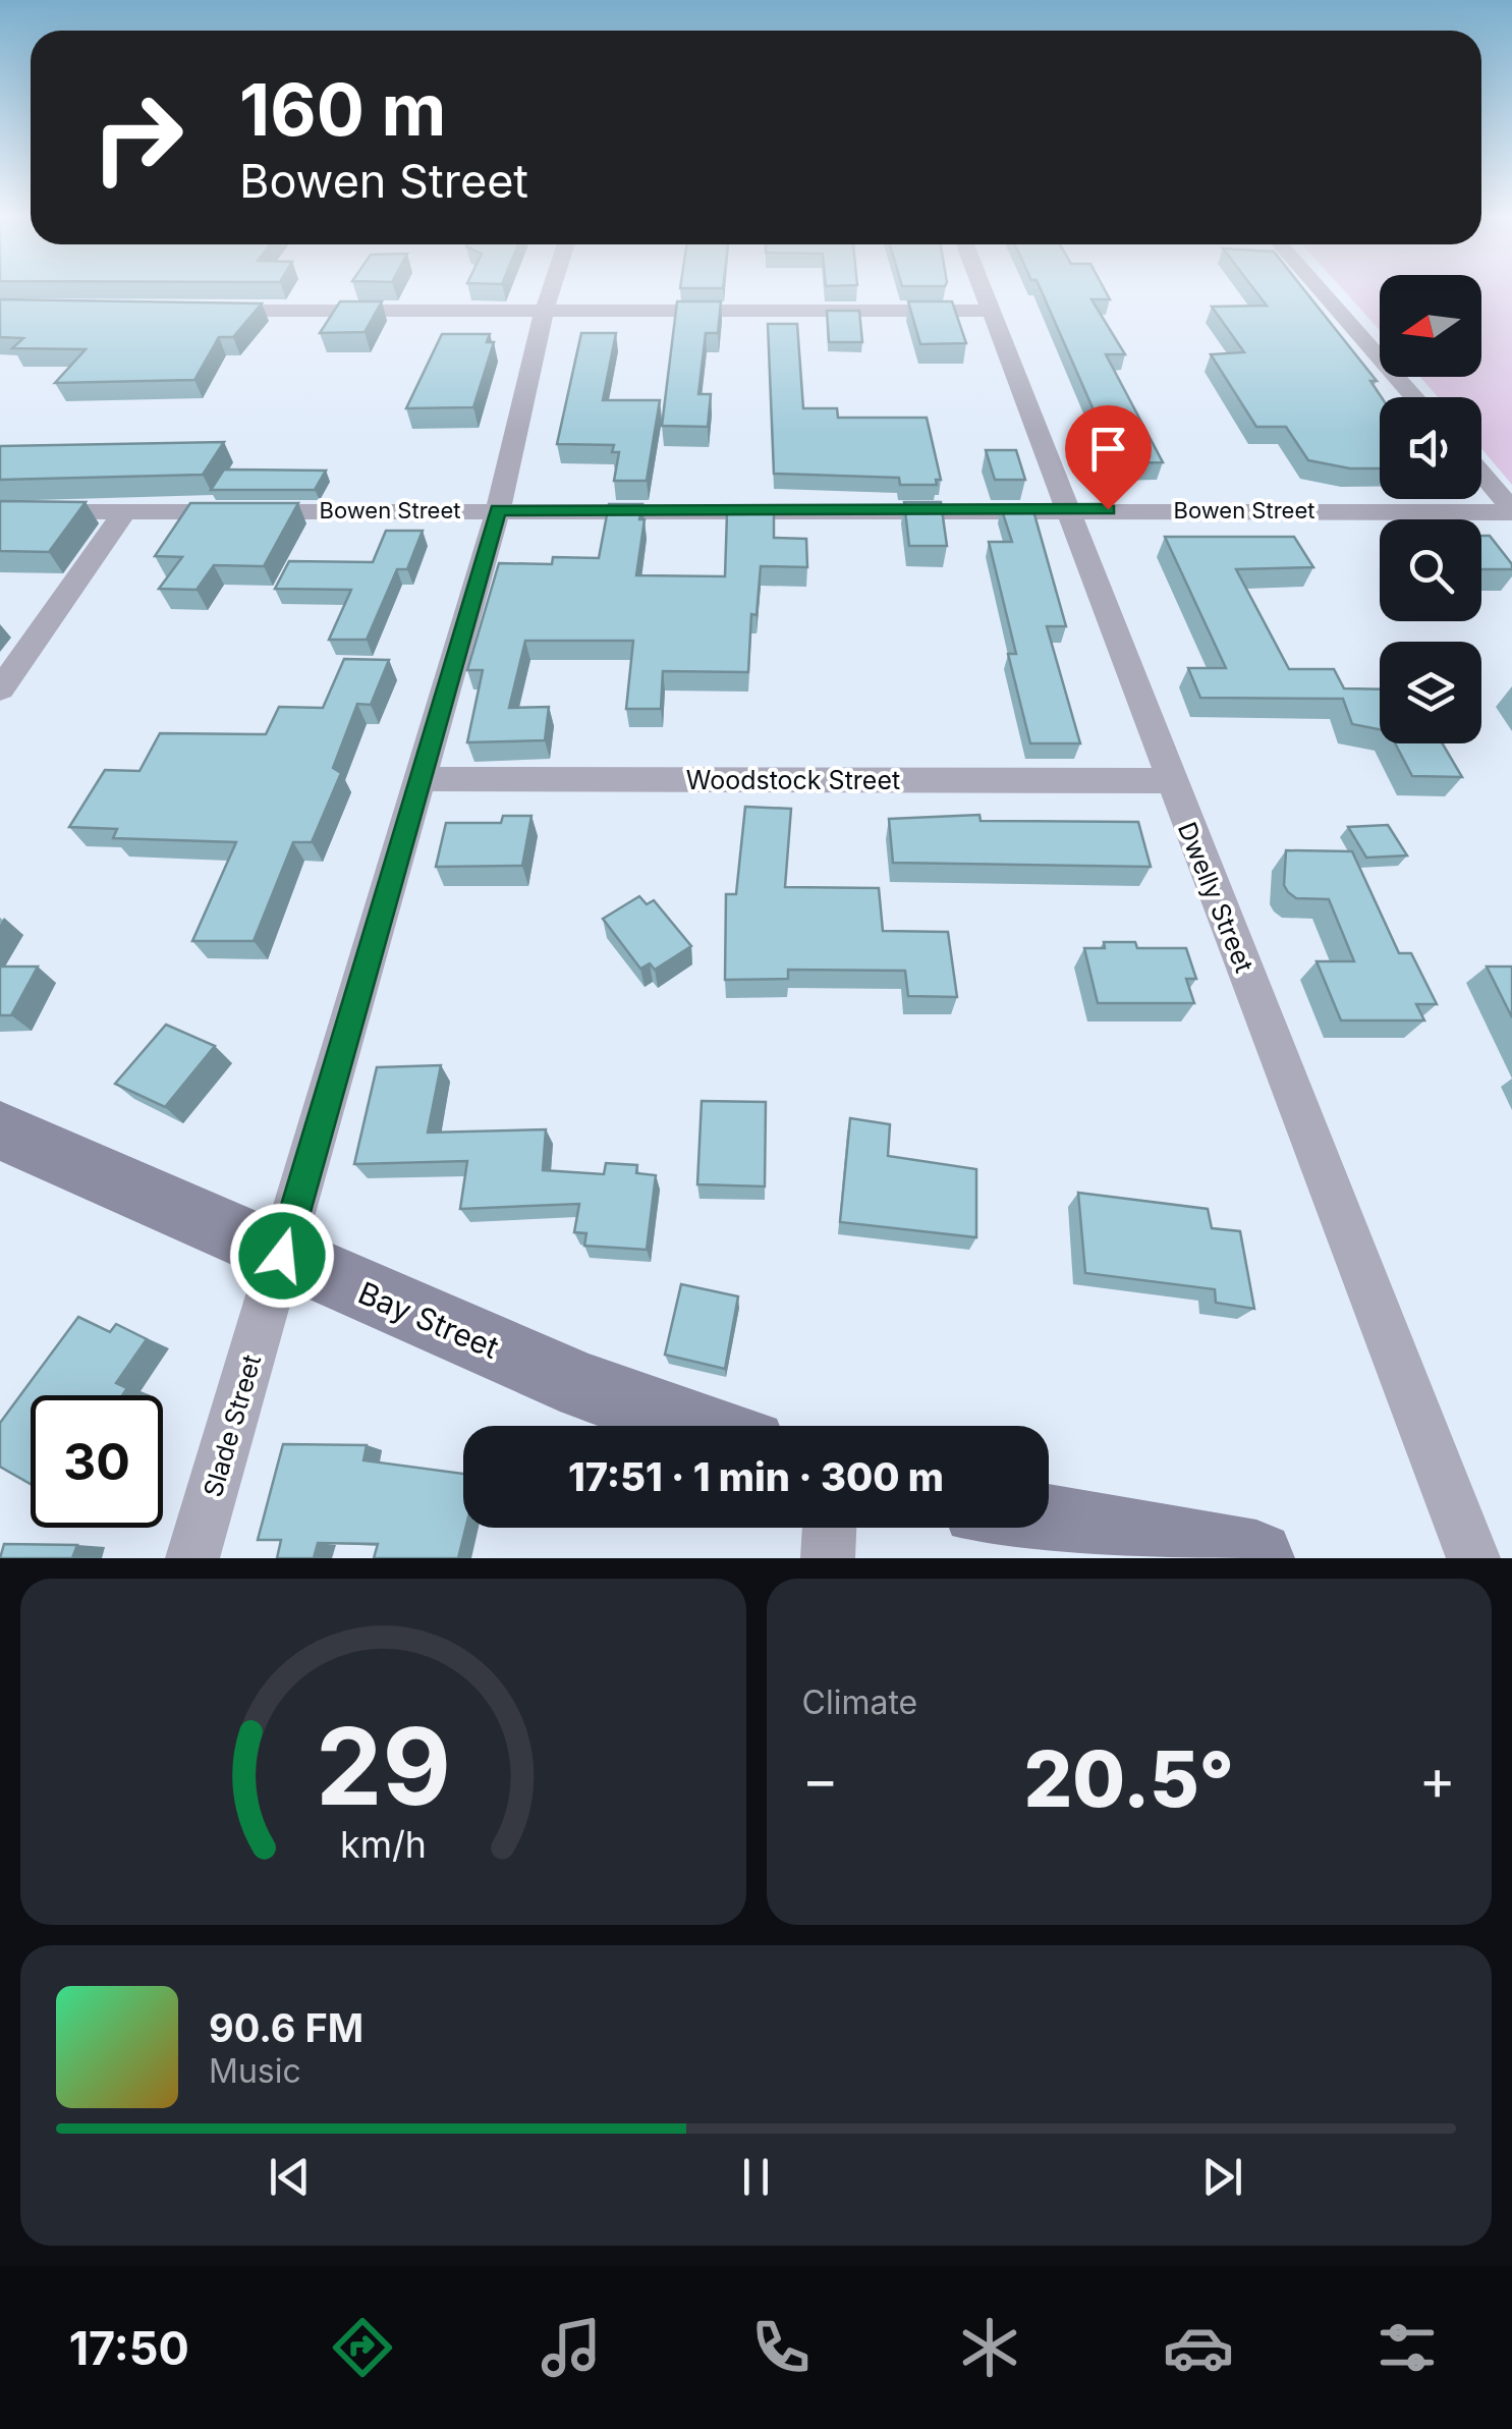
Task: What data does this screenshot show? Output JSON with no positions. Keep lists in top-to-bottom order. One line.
{"streets":{"main road":["Bay Street"],"street":["Bowen Street","Woodstock Street","Dwelly Street","Slade Street"]},"crossings":[["Bowen Street","Dwelly Street"],["Bowen Street","Slade Street"],["Woodstock Street","Dwelly Street"],["Woodstock Street","Slade Street"],["Bay Street","Slade Street"]],"north":"left","page":{"turn":["160 m","Bowen Street"],"limit":"30","trip":"17:51 · 1 min · 300 m","tile":"Climate","heat":["−","20.5°","+"],"song":["90.6 FM","Music"],"tabs":"17:50","gauge":["29","km/h"]}}
